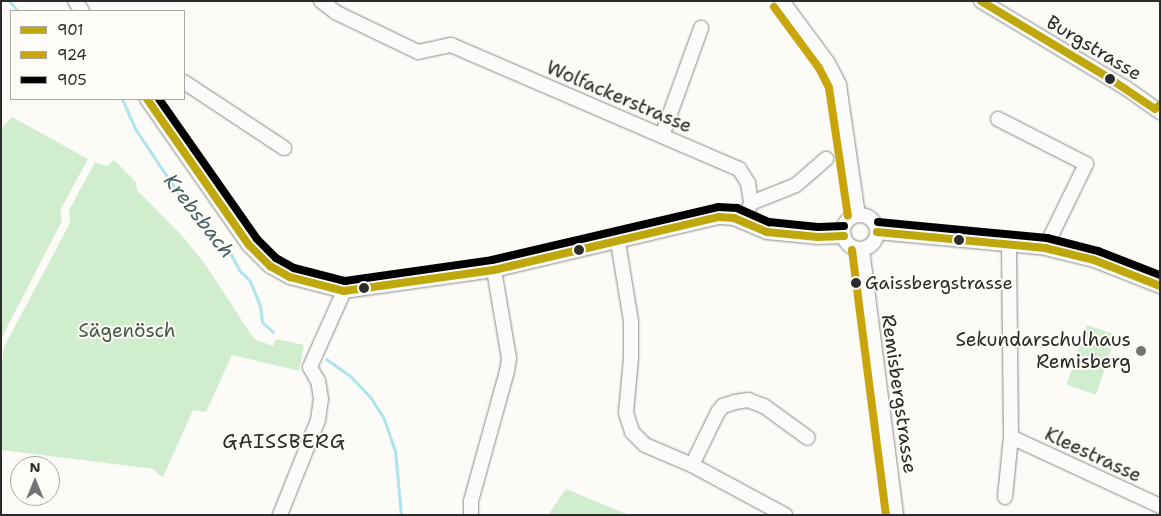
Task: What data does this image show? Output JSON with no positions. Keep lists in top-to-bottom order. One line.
{"streets":{"street":["Burgstrasse","Wolfackerstrasse","Remisbergstrasse","Kleestrasse"]},"districts":["GAISSBERG"],"water":["Krebsbach"],"parks":["Sägenösch"],"places":["Gaissbergstrasse","Sekundarschulhaus Remisberg"],"lines":["transit line 901","transit line 924","transit line 905"],"legend":["901","924","905"],"north":"top"}
